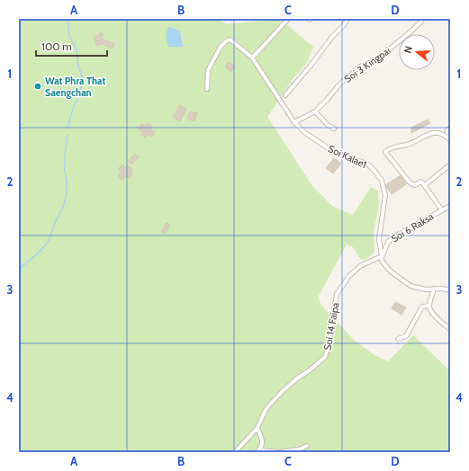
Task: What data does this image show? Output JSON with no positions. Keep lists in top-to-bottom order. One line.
{"streets":{"street":["Soi 3 Kingpai","Soi Kalae1","Soi 6 Raksa","Soi 14 Faipa"]},"crossings":[["Soi 3 Kingpai","Soi Kalae1"],["Soi Kalae1","Soi 6 Raksa"],["Soi Kalae1","Soi 14 Faipa"],["Soi 6 Raksa","Soi 14 Faipa"]],"places":["Wat Phra That Saengchan"],"scale_bar":"100 m","north":"left","grid":{"columns":["A","B","C","D"],"rows":["1","2","3","4"]}}
